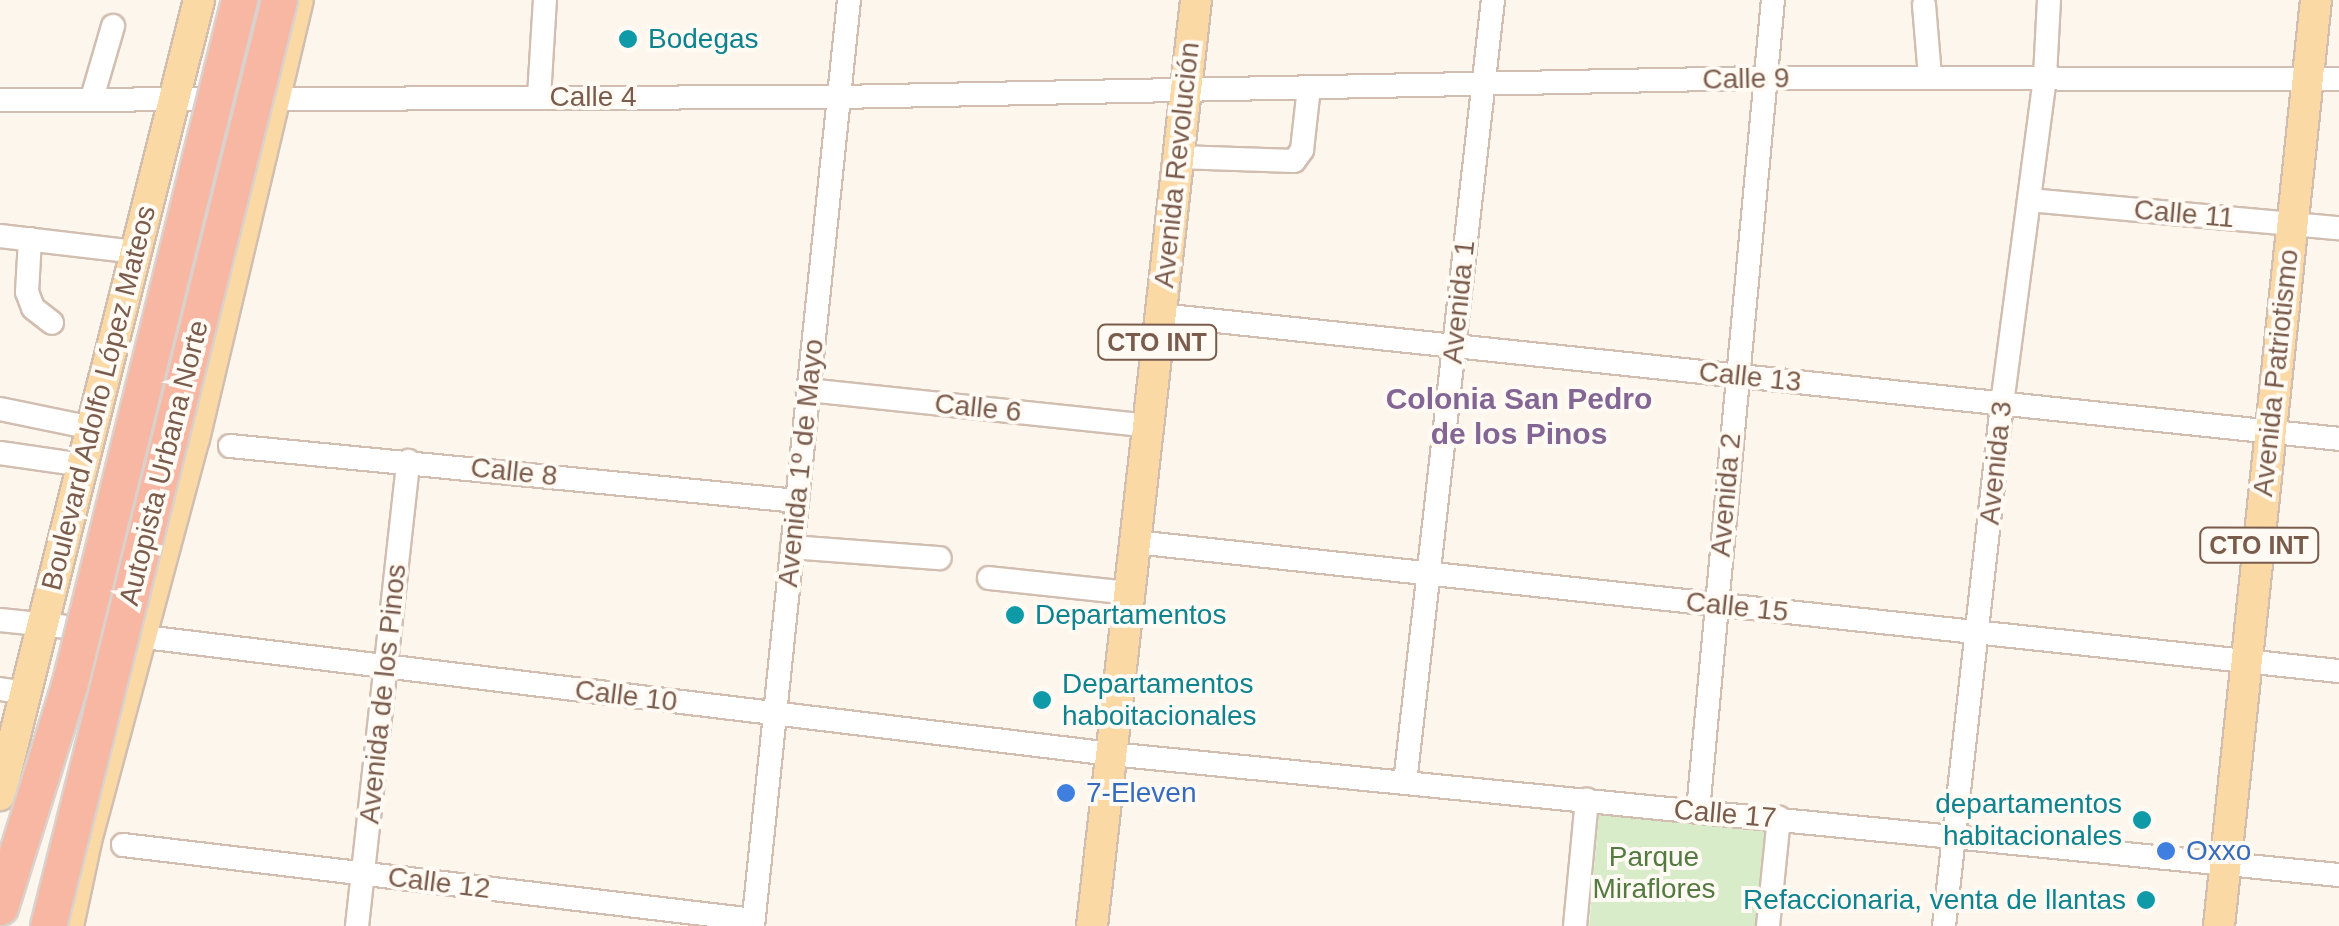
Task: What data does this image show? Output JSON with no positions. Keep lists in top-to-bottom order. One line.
{"streets":{"highway":["Autopista Urbana Norte"],"main road":["Avenida Revolución","CTO INT","Avenida Patriotismo","Boulevard Adolfo López Mateos"],"street":["Calle 9","Calle 4","Calle 11","Avenida 1","Calle 13","Calle 6","Avenida 1º de Mayo","Avenida 3","Calle 8","Avenida 2","Calle 15","Avenida de los Pinos","Calle 10","Calle 17","Calle 12"]},"crossings":[["Calle 9","Calle 4"],["Calle 9","Avenida Revolución"],["Calle 9","Avenida 1"],["Calle 9","Avenida Patriotismo"],["Calle 9","Avenida 3"],["Calle 9","Avenida 2"],["Calle 4","Avenida Revolución"],["Calle 4","Boulevard Adolfo López Mateos"],["Calle 4","Avenida 1º de Mayo"],["Avenida Revolución","Calle 13"],["Avenida Revolución","Calle 6"],["Avenida Revolución","Calle 15"],["Avenida Revolución","Calle 10"],["Avenida Revolución","Calle 17"],["Calle 11","Avenida Patriotismo"],["Calle 11","Avenida 3"],["Avenida 1","Calle 13"],["Avenida 1","Calle 15"],["Avenida 1","Calle 17"],["Avenida Patriotismo","Calle 13"],["Avenida Patriotismo","Calle 15"],["Avenida Patriotismo","Calle 17"],["Calle 13","Avenida 3"],["Calle 13","Avenida 2"],["Boulevard Adolfo López Mateos","Calle 10"],["Calle 6","Avenida 1º de Mayo"],["Avenida 1º de Mayo","Calle 8"],["Avenida 1º de Mayo","Calle 10"],["Avenida 1º de Mayo","Calle 12"],["Avenida 3","Calle 15"],["Avenida 3","Calle 17"],["Calle 8","Avenida de los Pinos"],["Avenida 2","Calle 15"],["Avenida 2","Calle 17"],["Avenida de los Pinos","Calle 10"],["Avenida de los Pinos","Calle 12"],["Calle 10","Calle 17"]],"districts":["Colonia San Pedro de los Pinos"],"parks":["Parque Miraflores"],"places":["Bodegas","Departamentos","Departamentos haboitacionales","7-Eleven","departamentos habitacionales","Oxxo","Refaccionaria, venta de llantas"]}
